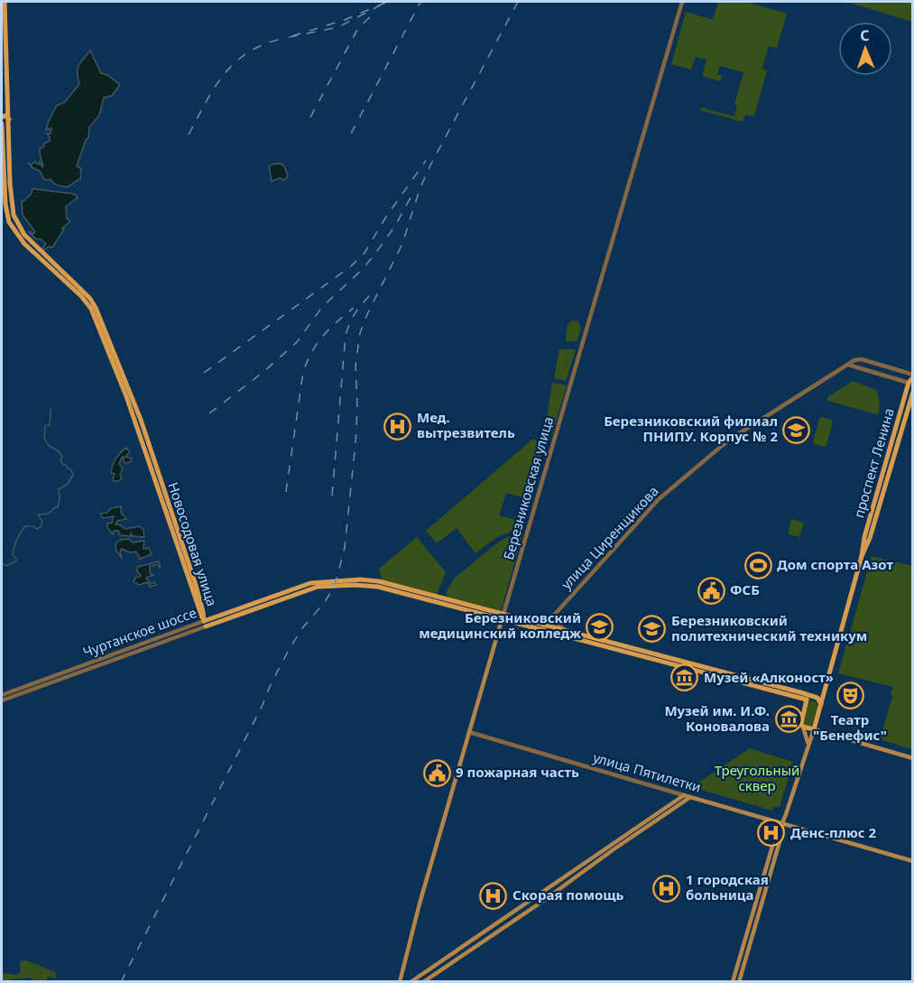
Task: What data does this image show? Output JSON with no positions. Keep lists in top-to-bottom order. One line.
{"streets":{"main road":["проспект Ленина","Березниковская улица","Новосодовая улица","Чуртанское шоссе","улица Пятилетки"],"street":["улица Циренщикова"]},"crossings":[["проспект Ленина","улица Циренщикова"],["проспект Ленина","улица Пятилетки"],["Березниковская улица","Чуртанское шоссе"],["Березниковская улица","улица Пятилетки"],["Новосодовая улица","Чуртанское шоссе"]],"parks":["Треугольный сквер"],"places":{"hospital":["Мед. вытрезвитель","Денс-плюс 2","1 городская больница","Скорая помощь"],"school or university":["Березниковский филиал ПНИПУ. Корпус № 2","Березниковский медицинский колледж","Березниковский политехнический техникум"],"sports":["Дом спорта Азот"],"public building":["ФСБ","9 пожарная часть"],"museum":["Музей «Алконост»","Музей им. И.Ф. Коновалова"],"theatre":["Театр \"Бенефис\""]},"north":"top"}
